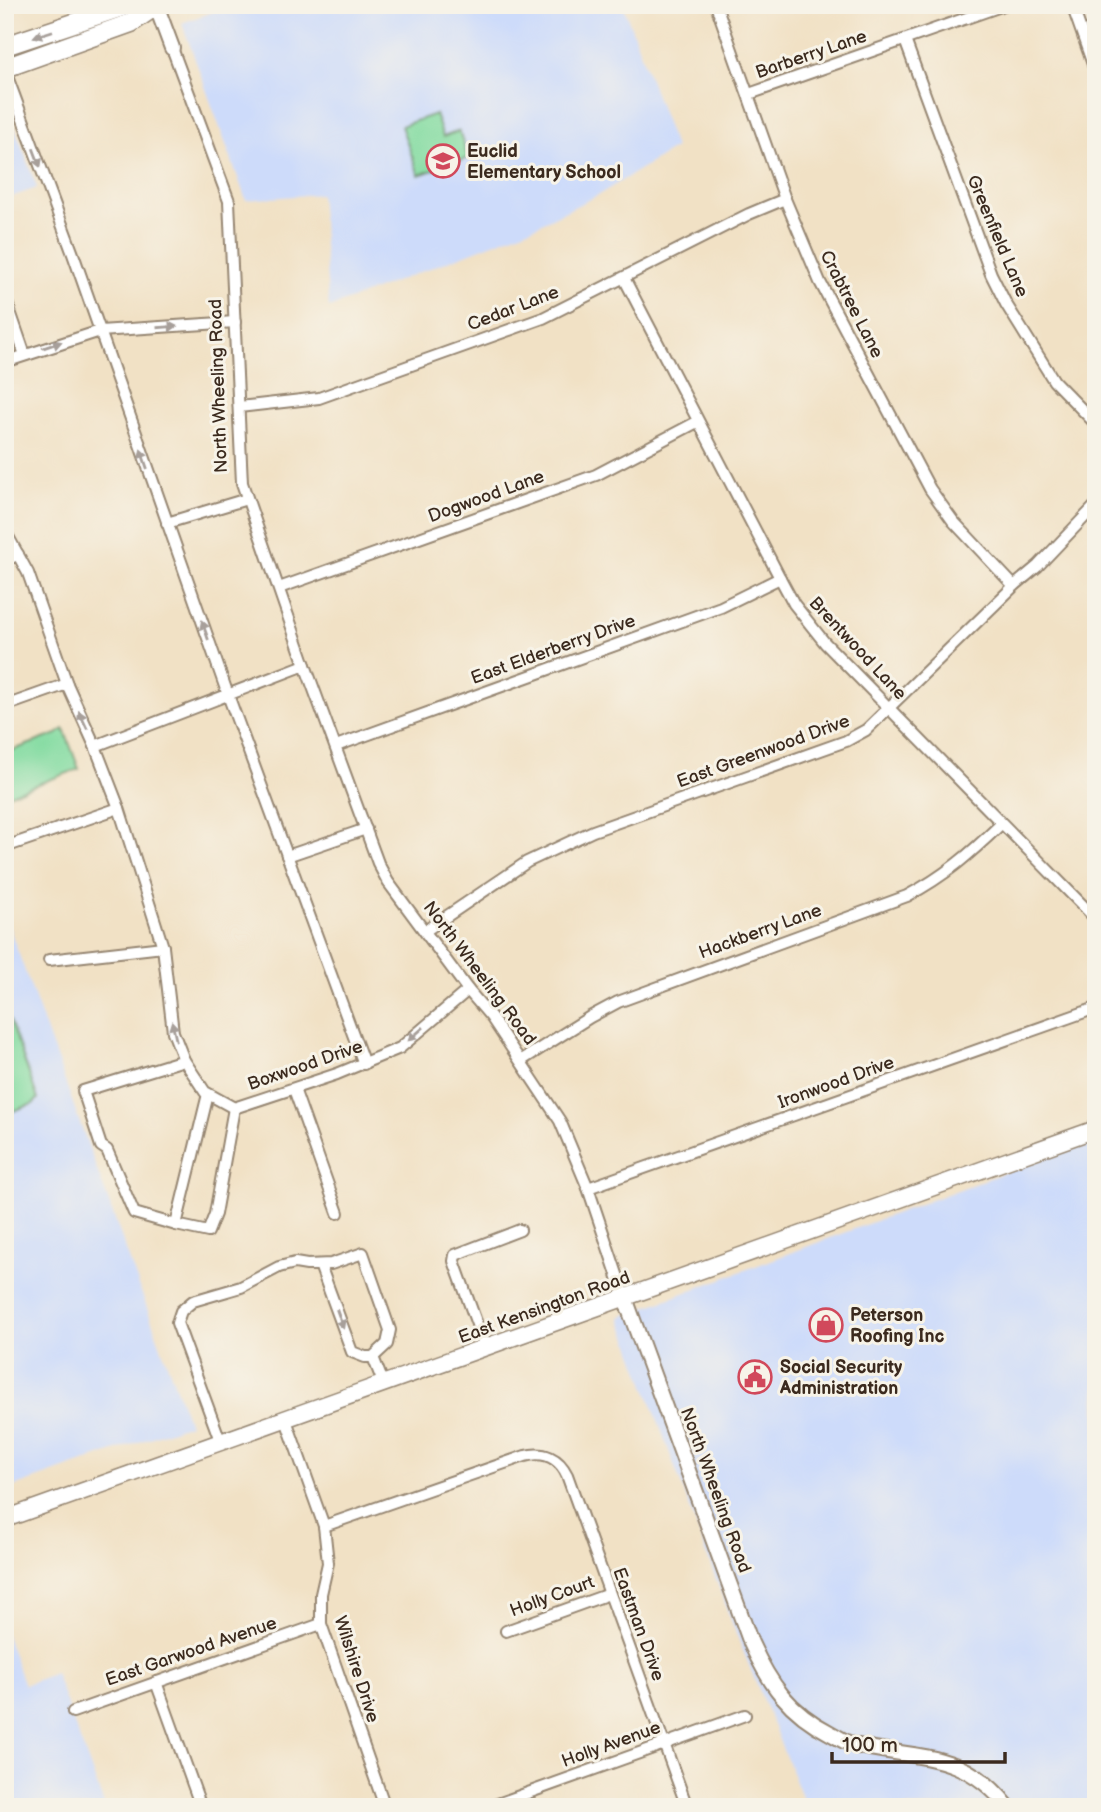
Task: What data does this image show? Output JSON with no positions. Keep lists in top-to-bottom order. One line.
{"streets":{"main road":["East Kensington Road"],"street":["Barberry Lane","Greenfield Lane","Crabtree Lane","Cedar Lane","North Wheeling Road","Dogwood Lane","Brentwood Lane","East Elderberry Drive","East Greenwood Drive","Hackberry Lane","Boxwood Drive","Ironwood Drive","Holly Court","Eastman Drive","East Garwood Avenue","Wilshire Drive","Holly Avenue"]},"crossings":[["Barberry Lane","Greenfield Lane"],["Barberry Lane","Crabtree Lane"],["Crabtree Lane","Cedar Lane"],["Crabtree Lane","East Greenwood Drive"],["Cedar Lane","North Wheeling Road"],["Cedar Lane","Brentwood Lane"],["North Wheeling Road","Dogwood Lane"],["North Wheeling Road","East Elderberry Drive"],["North Wheeling Road","East Greenwood Drive"],["North Wheeling Road","Hackberry Lane"],["North Wheeling Road","Boxwood Drive"],["North Wheeling Road","Ironwood Drive"],["North Wheeling Road","East Kensington Road"],["Dogwood Lane","Brentwood Lane"],["Brentwood Lane","East Elderberry Drive"],["Brentwood Lane","East Greenwood Drive"],["Brentwood Lane","Hackberry Lane"],["East Kensington Road","Wilshire Drive"],["Holly Court","Eastman Drive"],["Eastman Drive","Wilshire Drive"],["Eastman Drive","Holly Avenue"],["East Garwood Avenue","Wilshire Drive"]],"places":{"school or university":["Euclid Elementary School"],"shop":["Peterson Roofing Inc"],"public building":["Social Security Administration"]},"scale_bar":"100 m"}
